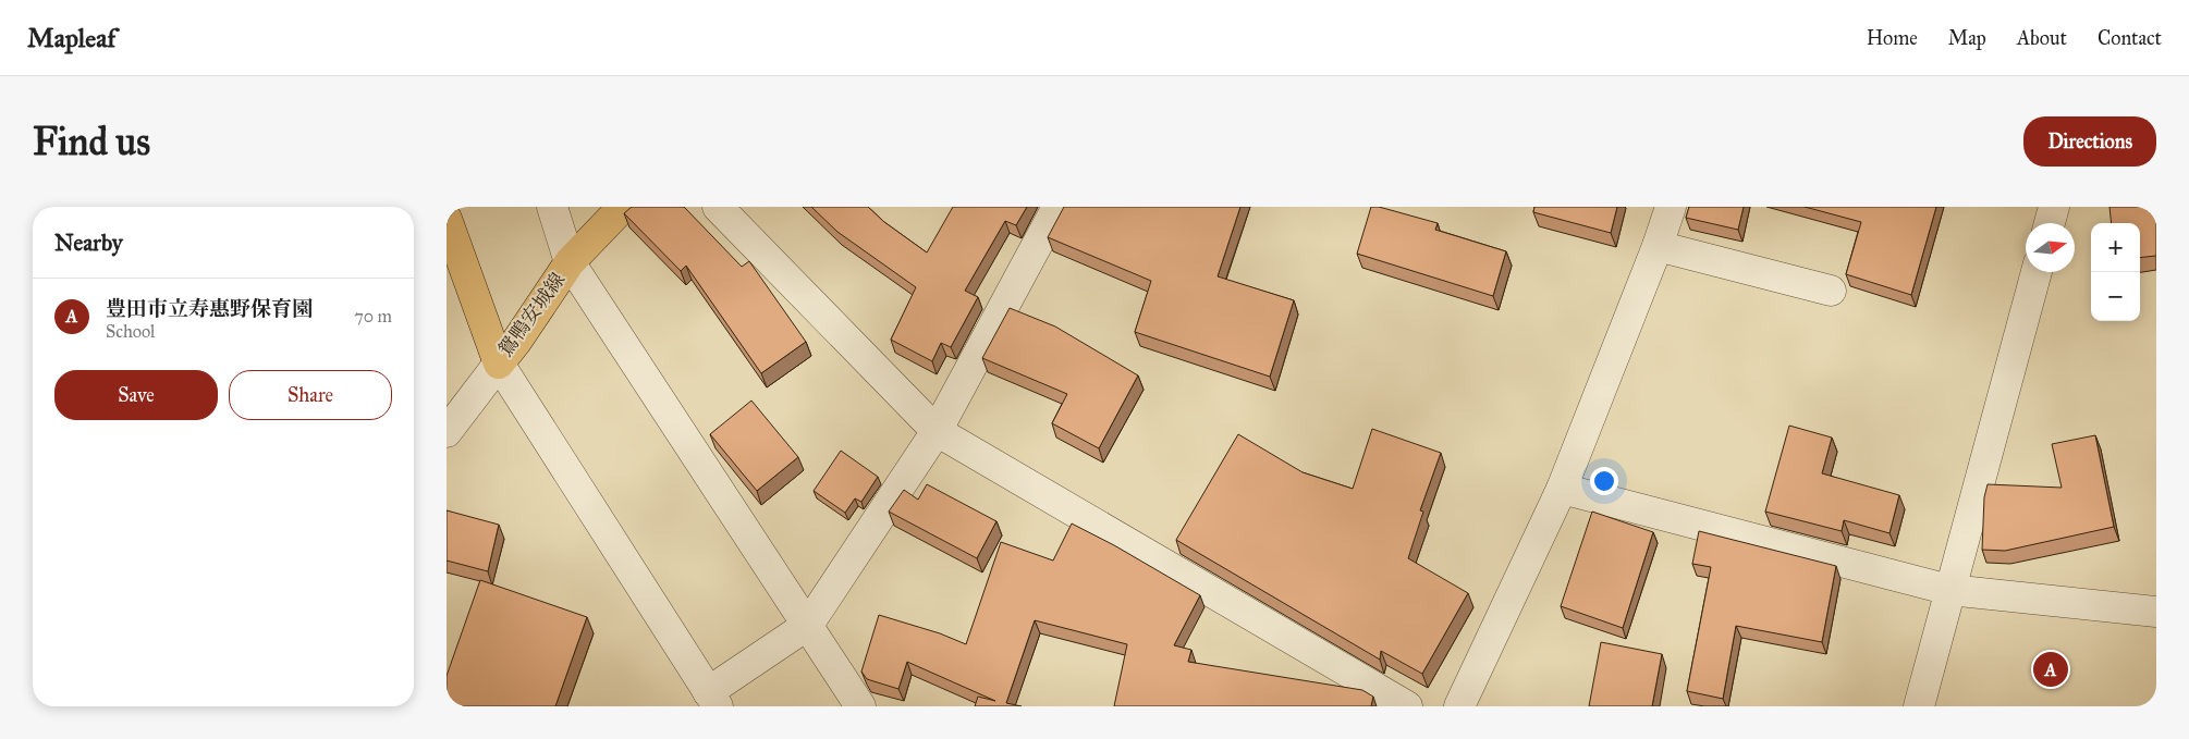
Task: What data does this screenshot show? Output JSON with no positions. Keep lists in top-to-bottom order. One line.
{"streets":{"main road":["鴛鴨安城線"]},"north":"right","page":{"header":"Mapleaf","nav":["Home","Map","About","Contact"],"buttons":["Directions",["Save","Share"]],"title":"Find us","heading":"Nearby","map_buttons":["+","−"],"list":[{"mark":"A","name":"豊田市立寿惠野保育園","note":"School","value":"70 m"}],"pins":"A"}}
